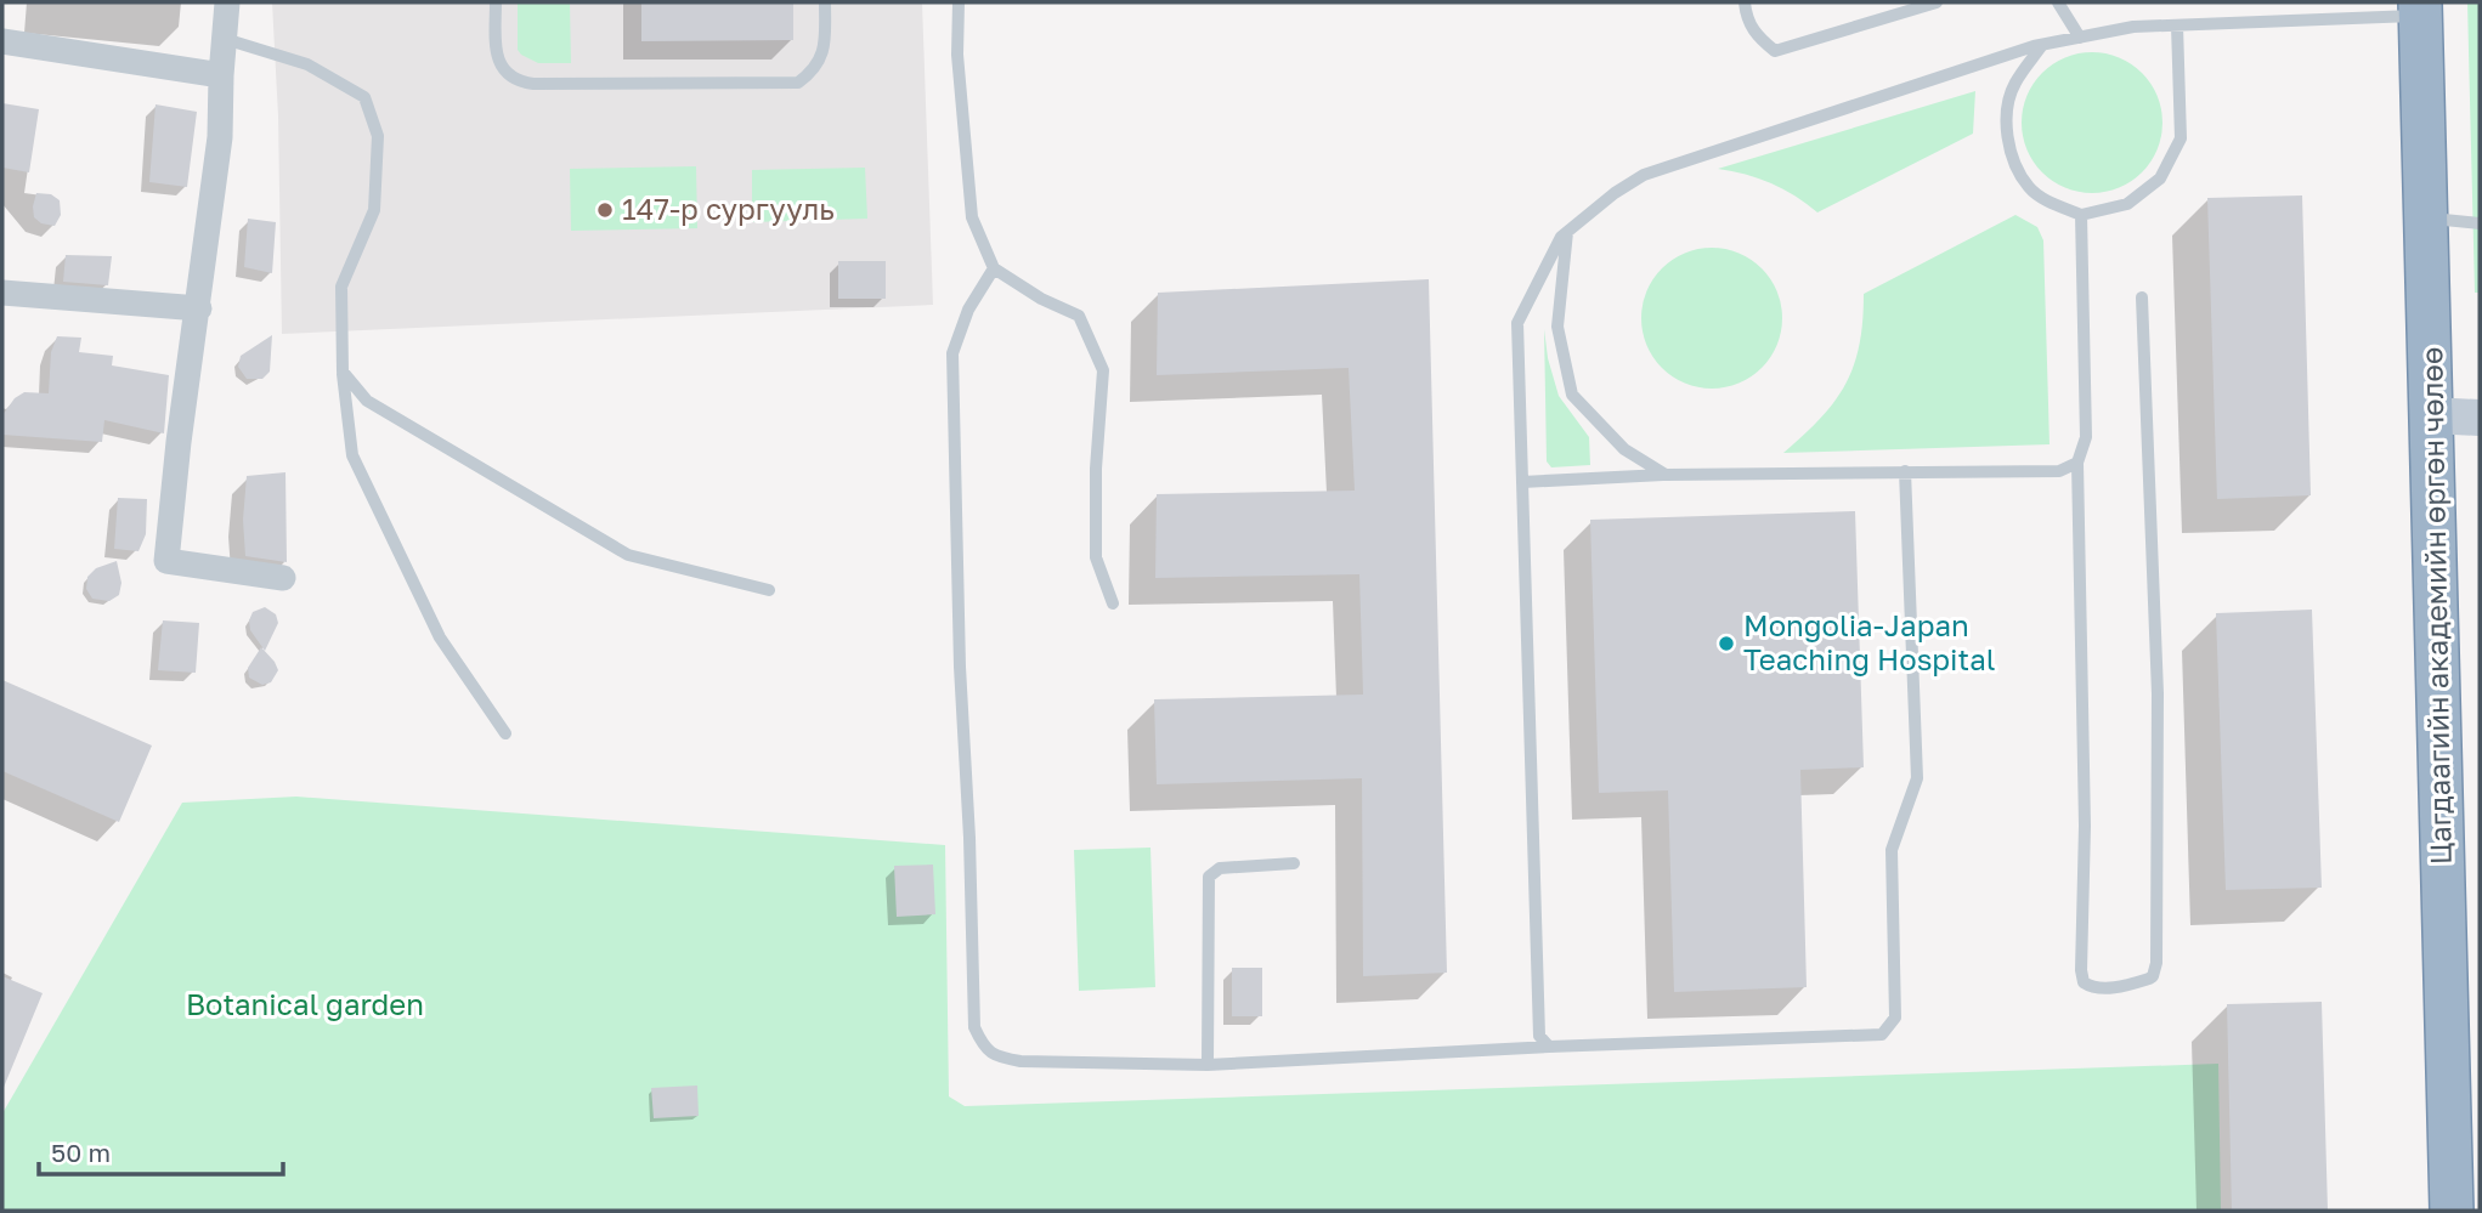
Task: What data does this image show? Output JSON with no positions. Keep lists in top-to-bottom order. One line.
{"streets":{"highway":["Цагдаагийн академийн өргөн чөлөө"]},"parks":["Botanical garden"],"places":["147-р сургууль","Mongolia-Japan Teaching Hospital"],"scale_bar":"50 m"}
